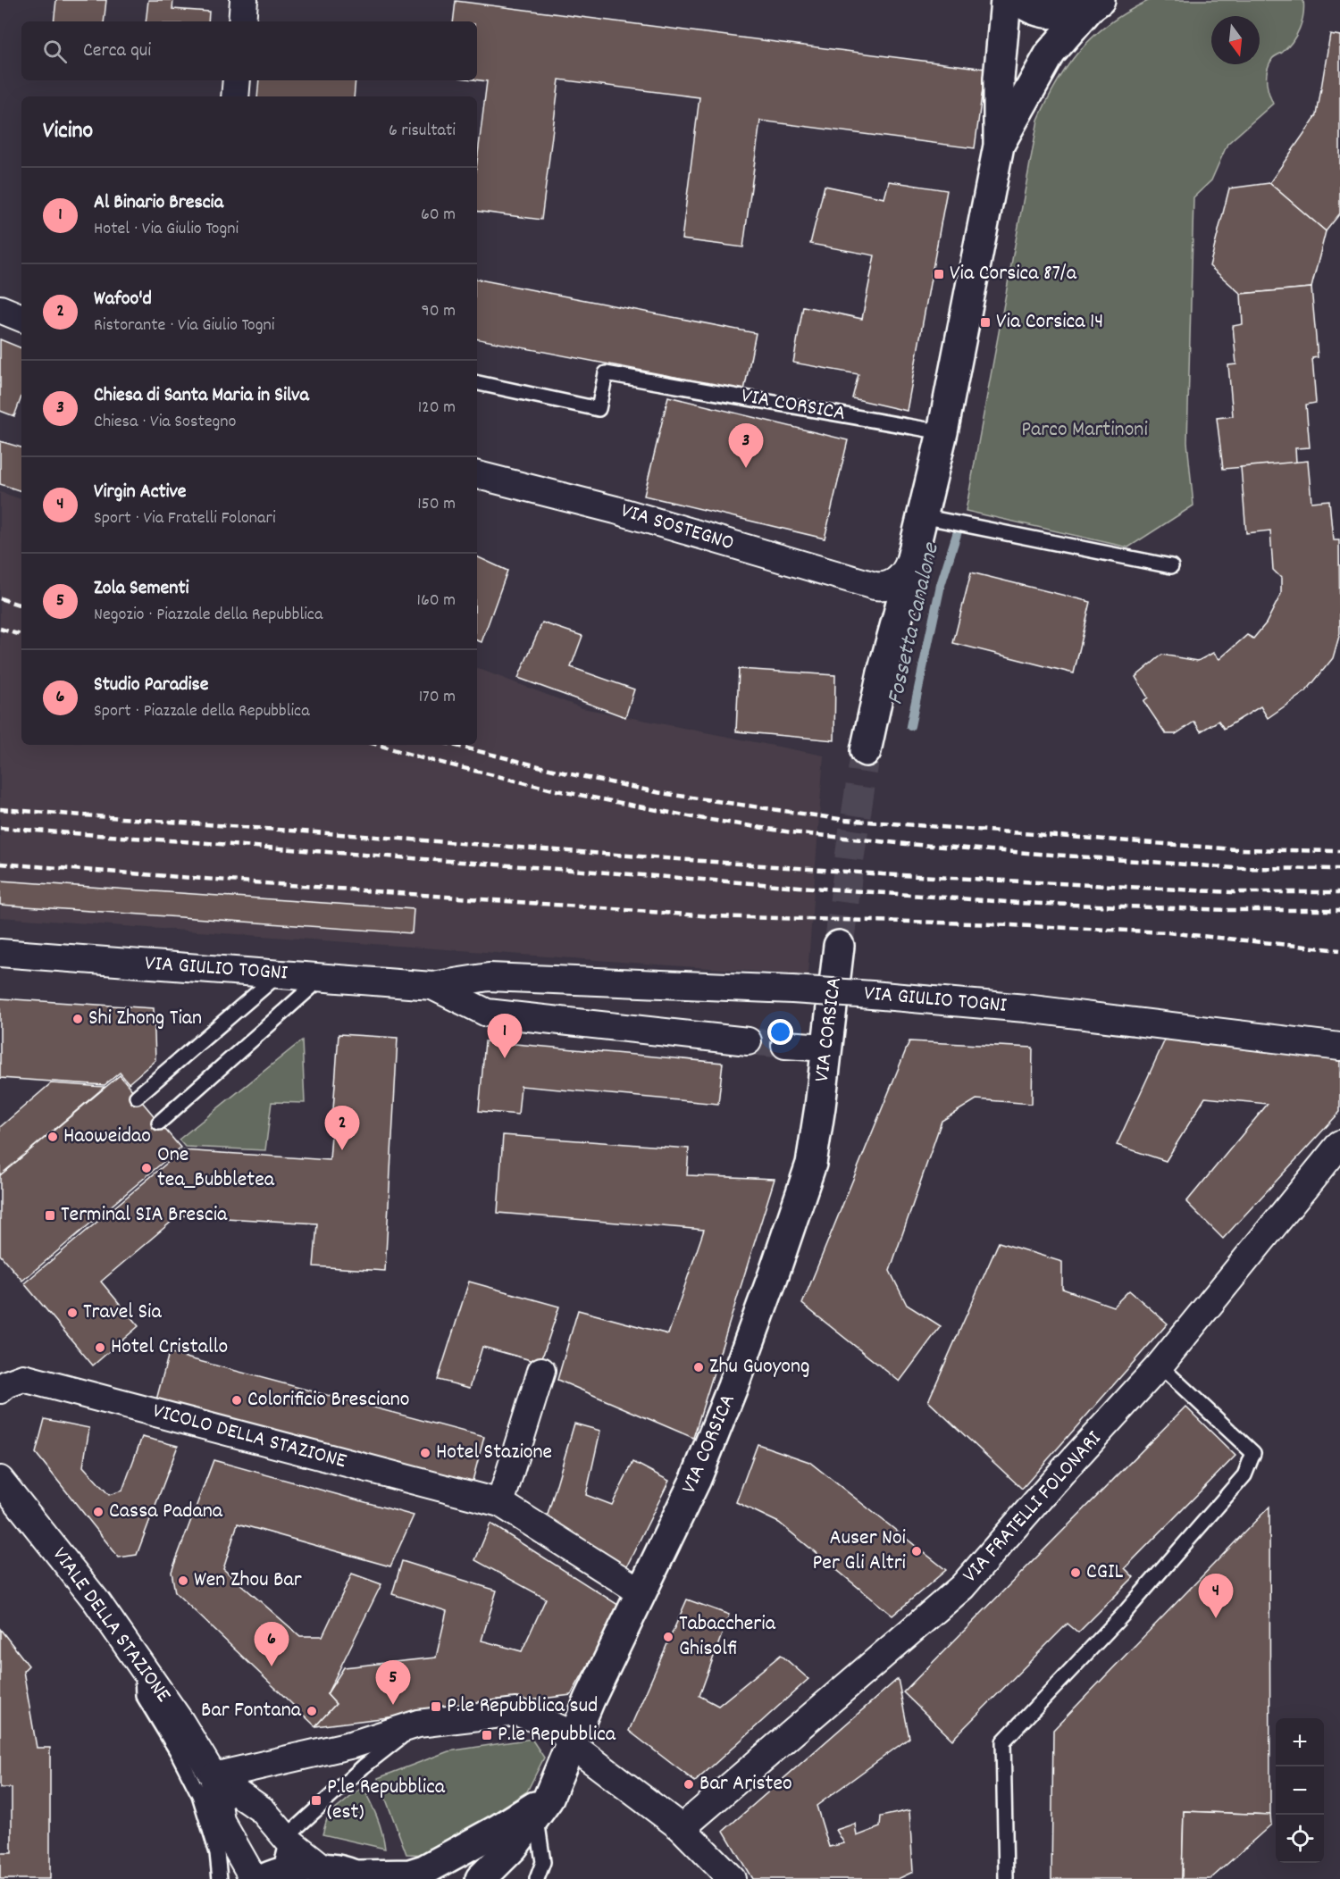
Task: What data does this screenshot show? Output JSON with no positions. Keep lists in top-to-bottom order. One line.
{"streets":{"main road":["VIA CORSICA"],"street":["VIA SOSTEGNO","VIA GIULIO TOGNI","VICOLO DELLA STAZIONE","VIA FRATELLI FOLONARI","VIALE DELLA STAZIONE"]},"crossings":[["VIA CORSICA","VICOLO DELLA STAZIONE"]],"water":["Fossetta Canalone"],"parks":["Parco Martinoni"],"places":{"transit":["Via Corsica 87/a","Via Corsica 14","Terminal SIA Brescia","P.le Repubblica sud","P.le Repubblica","P.le Repubblica (est)"],"other":["Shi Zhong Tian","Haoweidao","One tea_Bubbletea","Travel Sia","Hotel Cristallo","Zhu Guoyong","Colorificio Bresciano","Hotel Stazione","Cassa Padana","Auser Noi Per Gli Altri","CGIL","Wen Zhou Bar","Tabaccheria Ghisolfi","Bar Fontana","Bar Aristeo"]},"north":"bottom","page":{"search":"Cerca qui","heading":["Vicino","6 risultati"],"list":[{"mark":"1","name":"Al Binario Brescia","note":"Hotel · Via Giulio Togni","value":"60 m"},{"mark":"2","name":"Wafoo'd","note":"Ristorante · Via Giulio Togni","value":"90 m"},{"mark":"3","name":"Chiesa di Santa Maria in Silva","note":"Chiesa · Via Sostegno","value":"120 m"},{"mark":"4","name":"Virgin Active","note":"Sport · Via Fratelli Folonari","value":"150 m"},{"mark":"5","name":"Zola Sementi","note":"Negozio · Piazzale della Repubblica","value":"160 m"},{"mark":"6","name":"Studio Paradise","note":"Sport · Piazzale della Repubblica","value":"170 m"}],"pins":["3","1","2","4","6","5"],"map_buttons":["+","−"]}}
